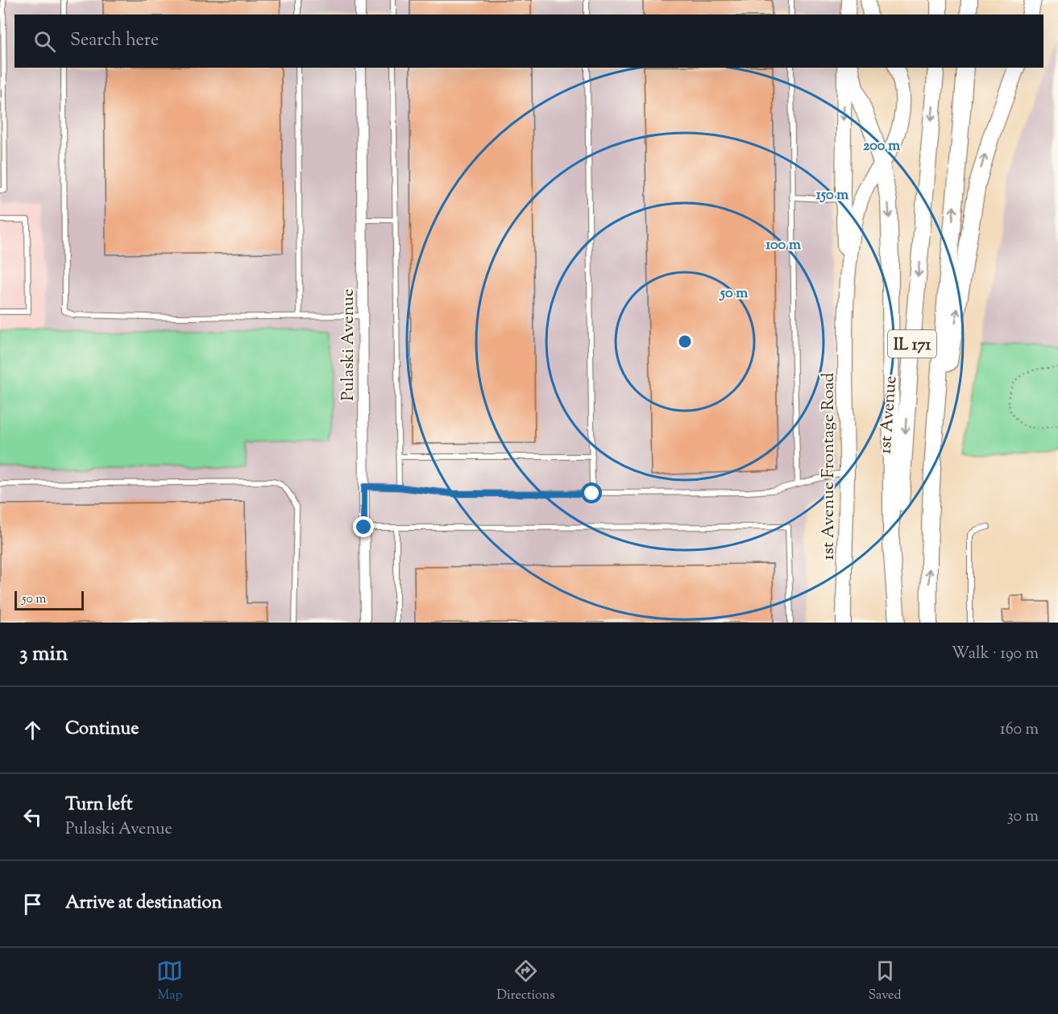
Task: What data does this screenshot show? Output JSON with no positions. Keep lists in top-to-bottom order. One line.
{"streets":{"main road":["IL 171","1st Avenue"],"street":["Pulaski Avenue","1st Avenue Frontage Road"]},"scale_bar":"50 m","page":{"search":"Search here","scale":"50 m","heading":["3 min","Walk · 190 m"],"list":[["Continue","160 m"],["Turn left","Pulaski Avenue","30 m"],"Arrive at destination"],"nav":["Map","Directions","Saved"]},"rings":["200 m","150 m","100 m","50 m"]}
